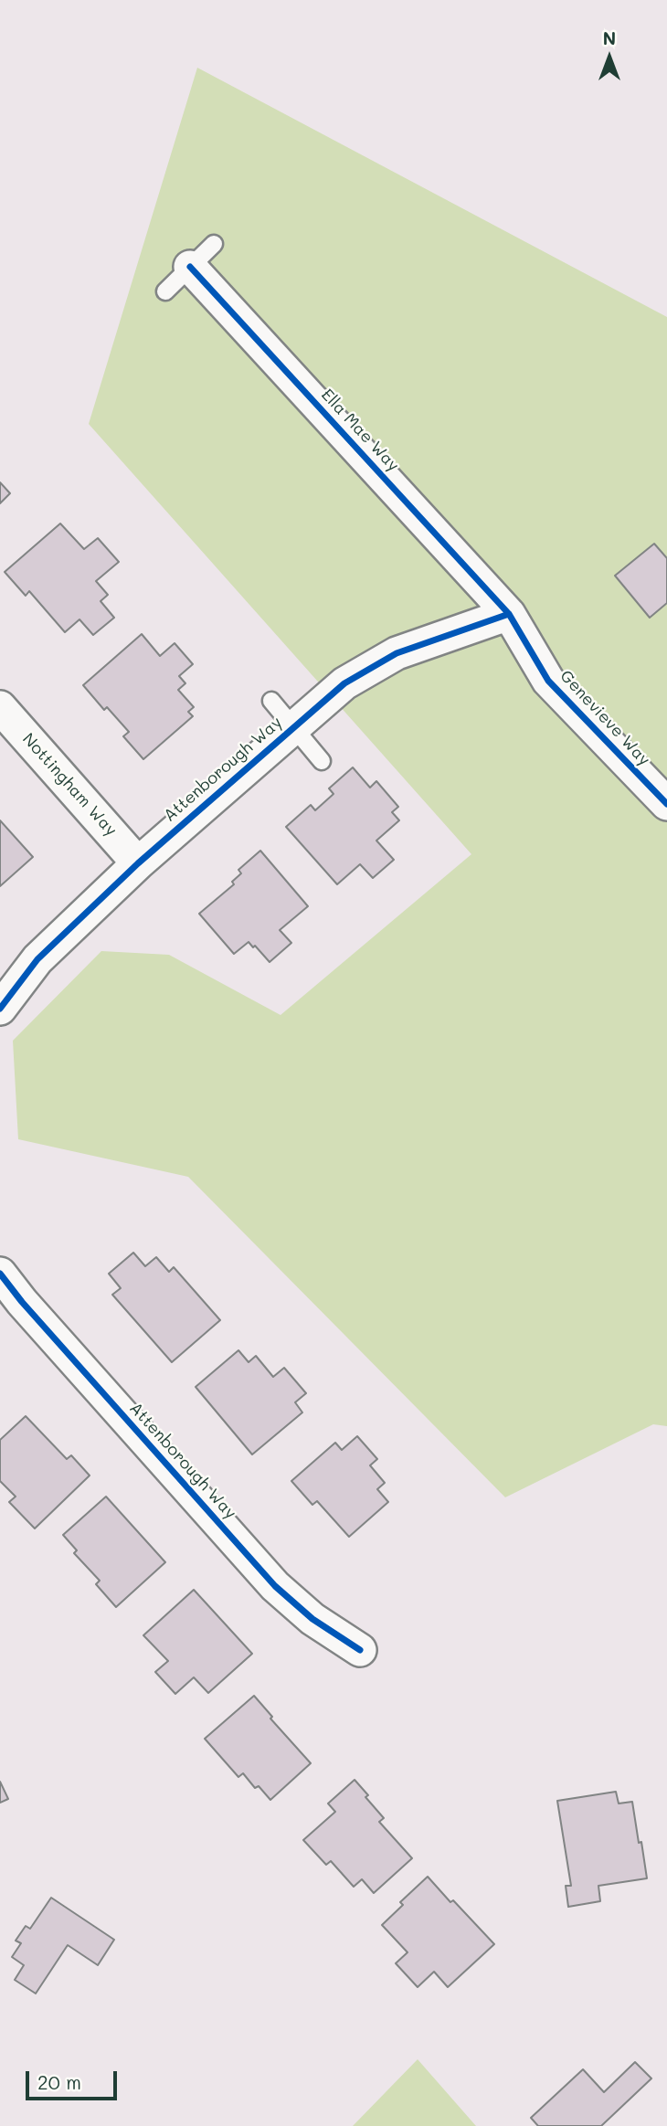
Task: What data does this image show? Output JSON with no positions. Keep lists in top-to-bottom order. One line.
{"streets":{"street":["Ella Mae Way","Genevieve Way","Attenborough Way","Nottingham Way"]},"crossings":[["Ella Mae Way","Genevieve Way"],["Ella Mae Way","Attenborough Way"],["Genevieve Way","Attenborough Way"],["Attenborough Way","Nottingham Way"]],"scale_bar":"20 m","north":"top"}
